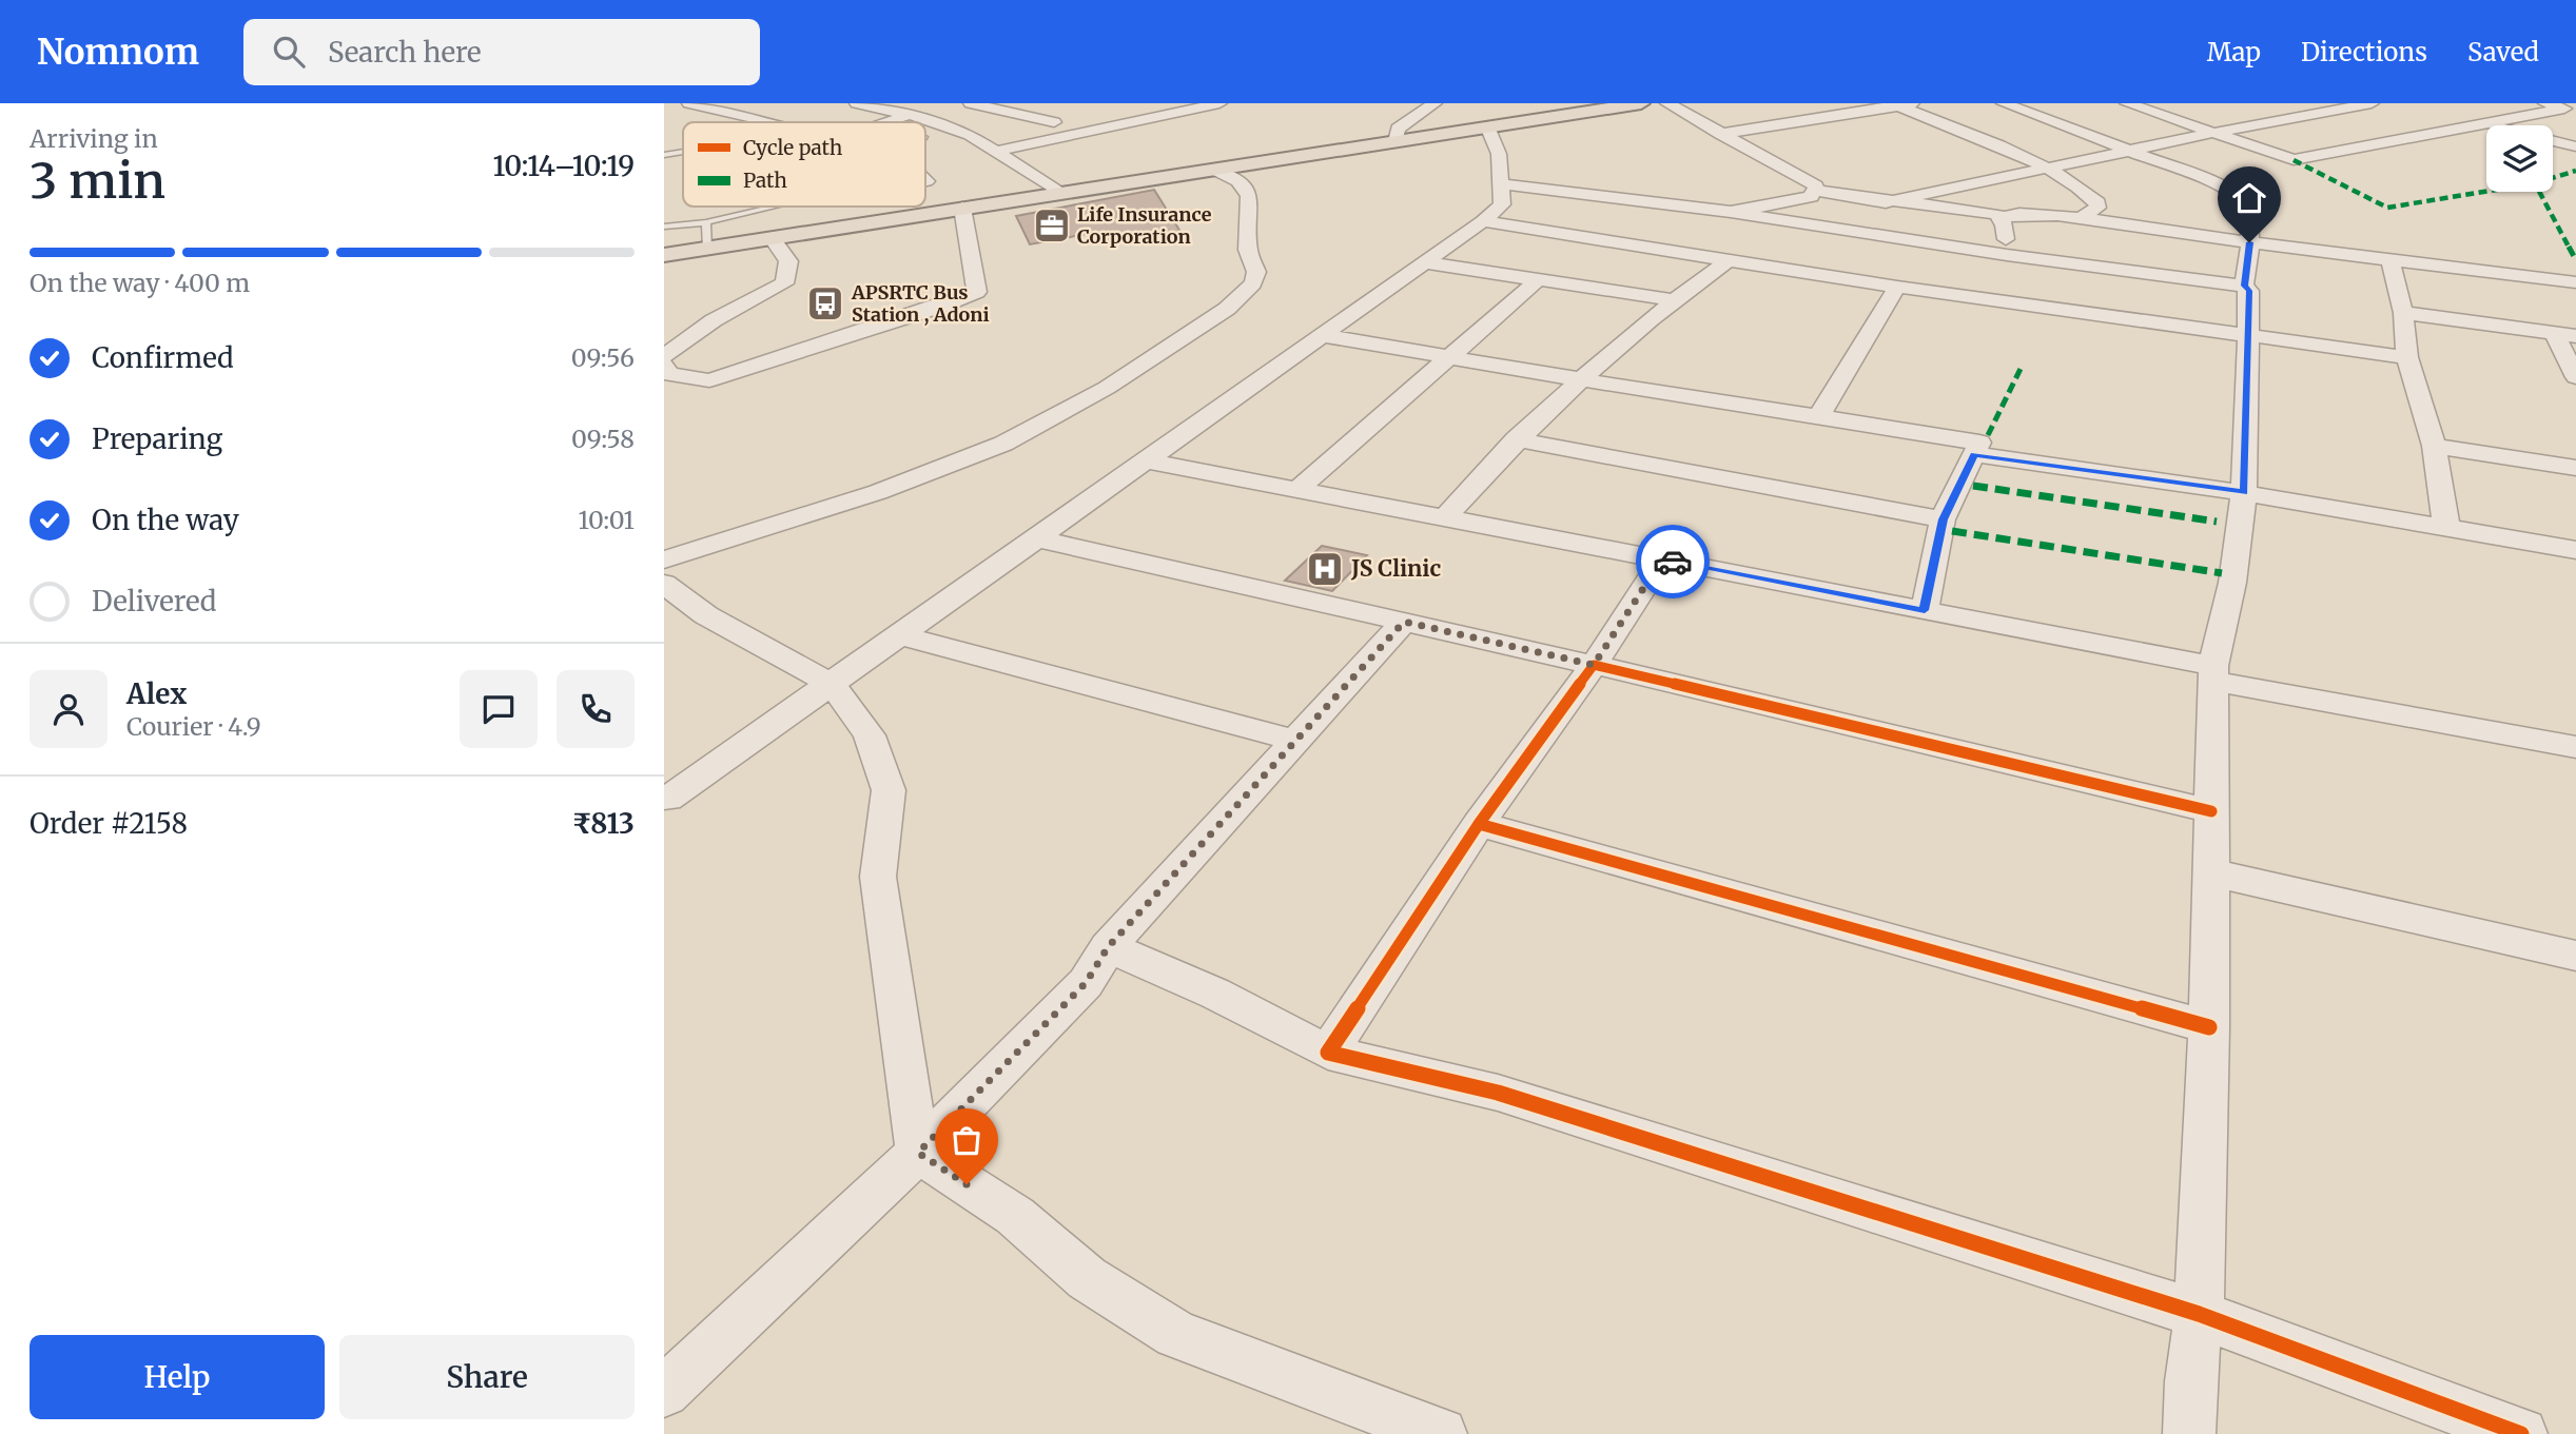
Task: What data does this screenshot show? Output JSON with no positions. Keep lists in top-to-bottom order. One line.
{"places":{"office":["Life Insurance Corporation"],"bus stop":["APSRTC Bus Station , Adoni"],"hospital":["JS Clinic"]},"legend":["Cycle path","Path"],"page":{"header":"Nomnom","search":"Search here","nav":["Map","Directions","Saved"],"heading":["3 min","Arriving in","10:14–10:19"],"panel":["Alex","Courier · 4.9","Order #2158","₹813"],"bar":"On the way · 400 m","list":[["Confirmed","09:56"],["Preparing","09:58"],["On the way","10:01"],"Delivered"],"buttons":["Help","Share"]}}
